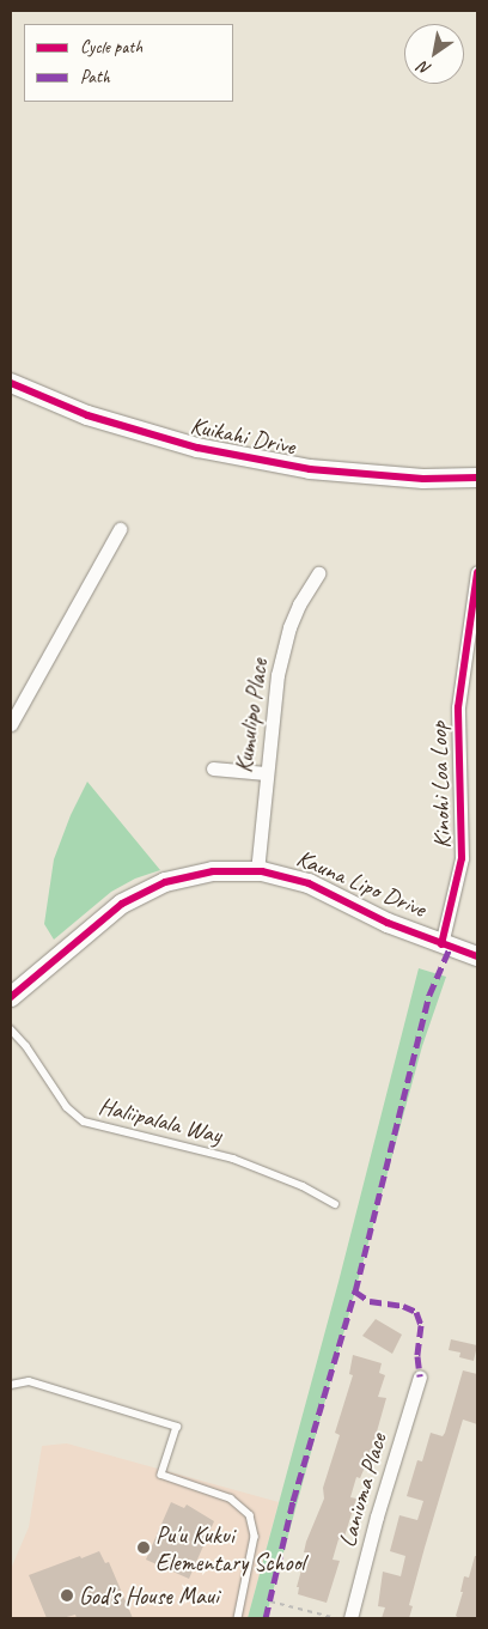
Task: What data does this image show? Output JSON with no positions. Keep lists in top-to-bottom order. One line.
{"streets":{"street":["Kuikahi Drive","Kumulipo Place","Kinohi Loa Loop","Kauna Lipo Drive","Laniuma Place"],"lane":["Haliipalala Way"]},"crossings":[["Kumulipo Place","Kauna Lipo Drive"],["Kinohi Loa Loop","Kauna Lipo Drive"]],"places":["Pu'u Kukui Elementary School","God's House Maui"],"legend":["Cycle path","Path"],"north":"bottom left"}
